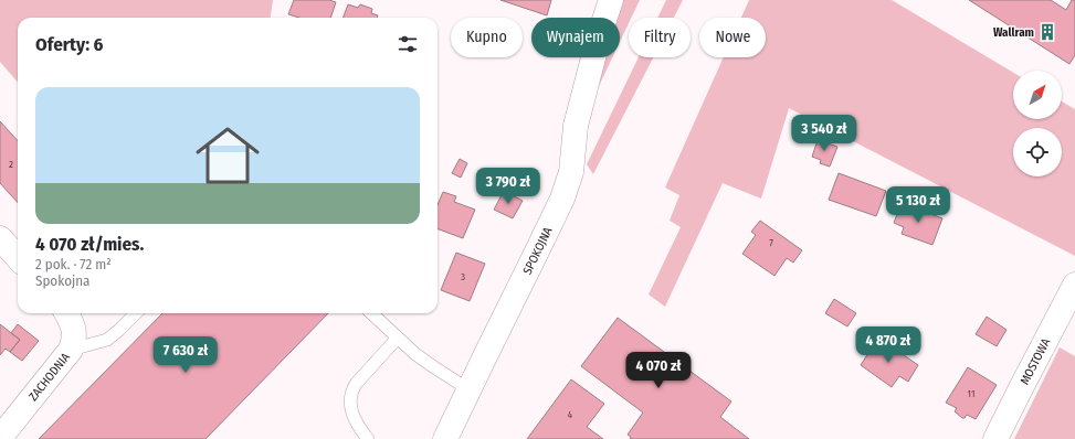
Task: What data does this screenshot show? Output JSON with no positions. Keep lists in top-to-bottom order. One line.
{"streets":{"street":["SPOKOJNA","MOSTOWA","ZACHODNIA"]},"places":{"building":["Wallram"]},"house_numbers":["2","7","3","11","4"],"north":"top right","page":{"chip":["Kupno","Wynajem","Filtry","Nowe"],"heading":"Oferty: 6","list":[{"name":"4 070 zł/mies.","note":"2 pok. · 72 m² · Spokojna"}],"price":["3 540 zł","3 790 zł","5 130 zł","4 870 zł","7 630 zł","4 070 zł"]}}
